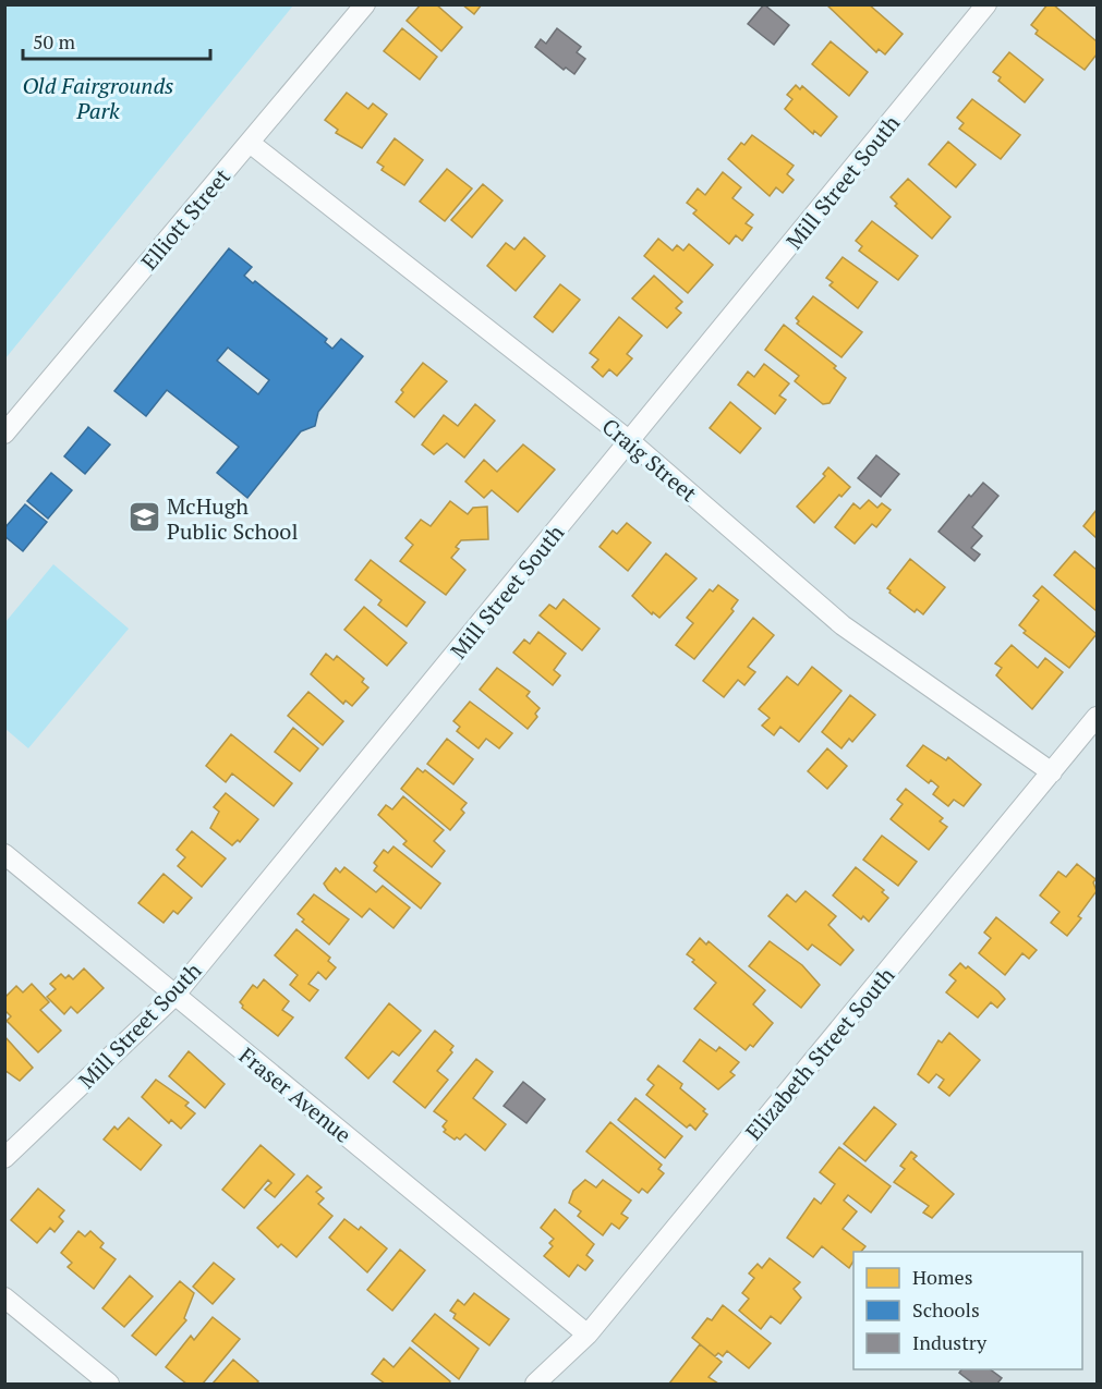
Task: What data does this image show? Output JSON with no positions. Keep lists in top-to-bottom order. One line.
{"streets":{"street":["Mill Street South","Elliott Street","Craig Street","Elizabeth Street South","Fraser Avenue"]},"crossings":[["Mill Street South","Craig Street"],["Mill Street South","Fraser Avenue"],["Elliott Street","Craig Street"],["Craig Street","Elizabeth Street South"],["Elizabeth Street South","Fraser Avenue"]],"parks":["Old Fairgrounds Park"],"places":{"school or university":["McHugh Public School"]},"legend":["Homes","Schools","Industry"],"scale_bar":"50 m"}
